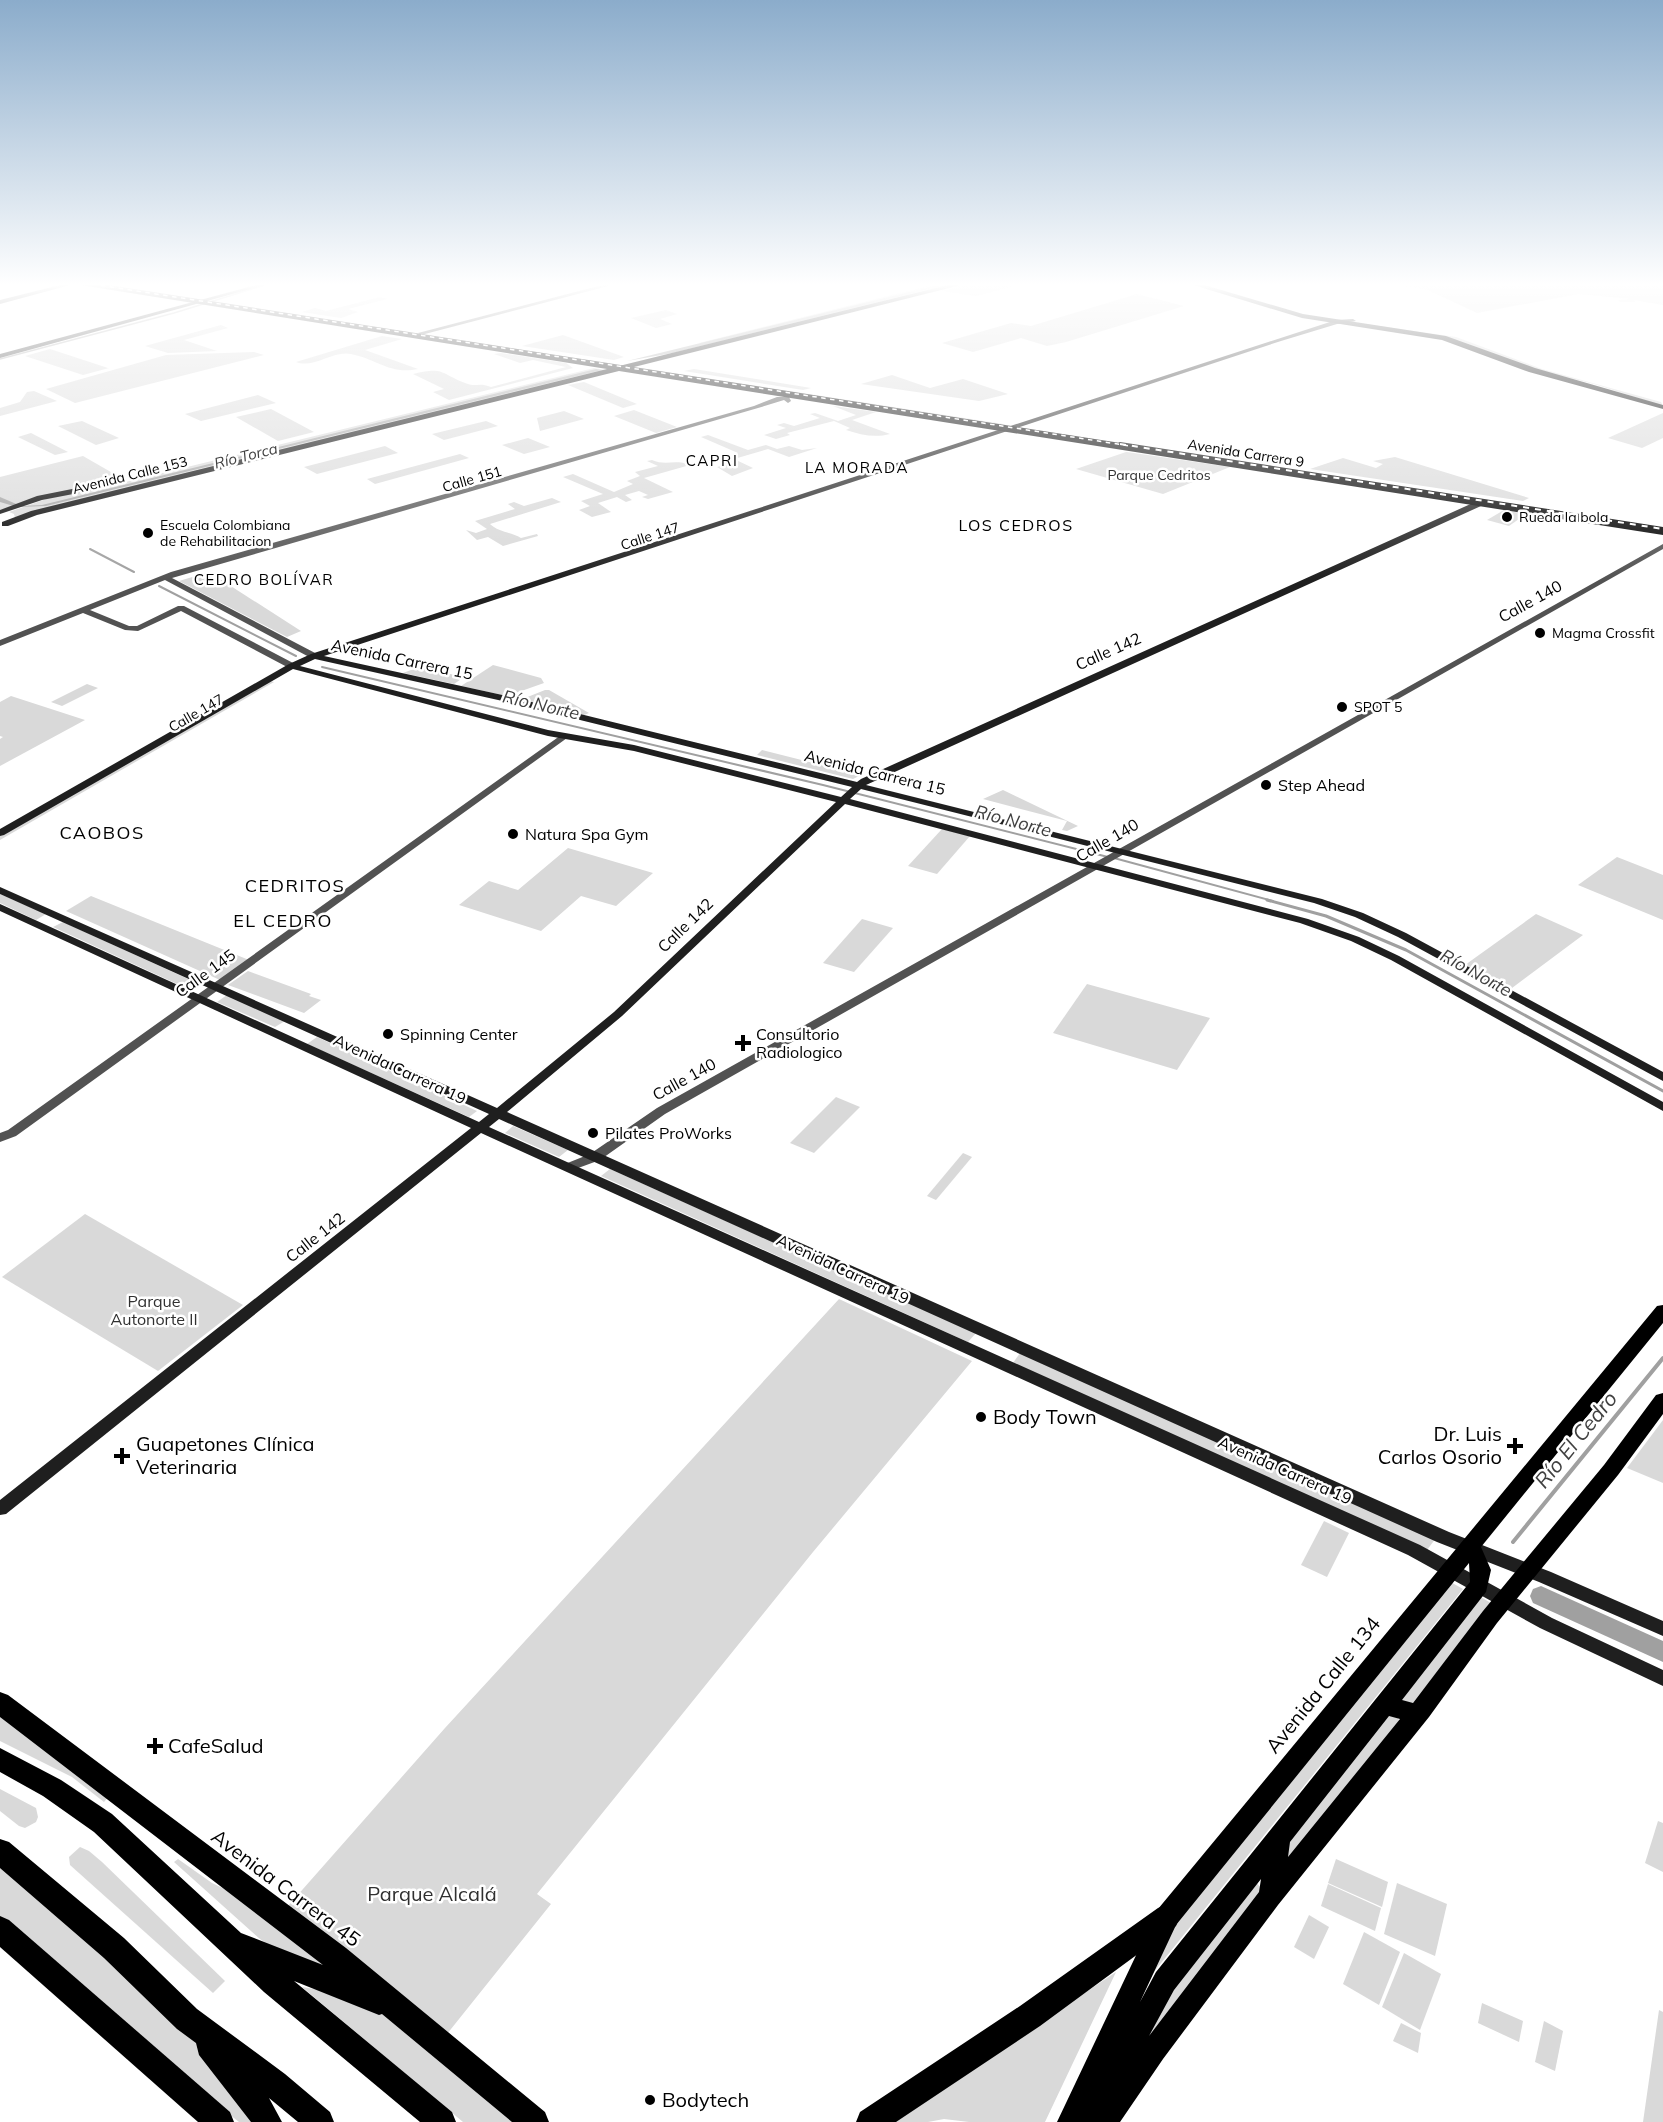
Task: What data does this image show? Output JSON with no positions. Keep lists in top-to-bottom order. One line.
{"streets":{"highway":["Avenida Carrera 45"],"main road":["Avenida Carrera 9","Avenida Calle 153","Calle 147","Calle 142","Avenida Carrera 15","Avenida Carrera 19","Avenida Calle 134"],"street":["Calle 151","Calle 140","Calle 145"]},"crossings":[["Avenida Carrera 9","Calle 151"],["Avenida Carrera 9","Calle 147"],["Avenida Carrera 9","Calle 142"],["Calle 151","Avenida Carrera 15"],["Calle 147","Avenida Carrera 15"],["Calle 140","Avenida Carrera 15"],["Calle 140","Avenida Carrera 19"],["Calle 142","Avenida Carrera 15"],["Calle 142","Avenida Carrera 19"],["Avenida Carrera 15","Calle 145"],["Calle 145","Avenida Carrera 19"],["Avenida Carrera 19","Avenida Calle 134"]],"districts":["CAPRI","LA MORADA","LOS CEDROS","CEDRO BOLÍVAR","CAOBOS","CEDRITOS","EL CEDRO"],"water":["Río Torca","Río Norte","Río El Cedro"],"parks":["Parque Cedritos","Parque Autonorte II","Parque Alcalá"],"places":{"other":["Rueda la bola","Escuela Colombiana de Rehabilitacion","Magma Crossfit","SPOT 5","Step Ahead","Natura Spa Gym","Spinning Center","Pilates ProWorks","Body Town","Bodytech"],"health":["Consultorio Radiologico","Dr. Luis Carlos Osorio","Guapetones Clínica Veterinaria","CafeSalud"]}}
